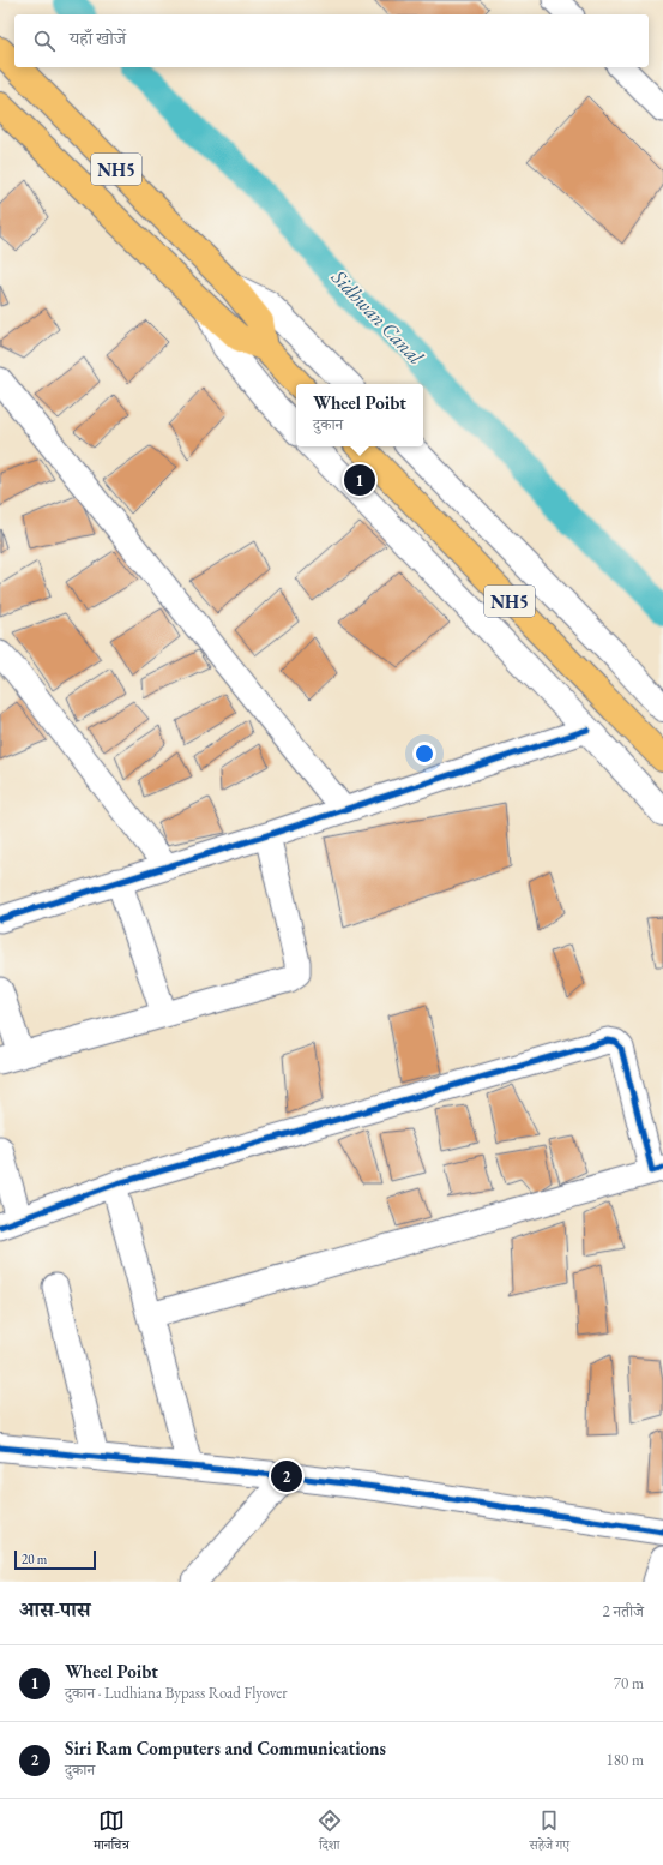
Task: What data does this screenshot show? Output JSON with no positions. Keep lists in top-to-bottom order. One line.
{"streets":{"highway":["NH5"]},"water":["Sidhwan Canal"],"scale_bar":"20 m","page":{"search":"यहाँ खोजें","popup":["Wheel Poibt","दुकान"],"pins":["1","2"],"scale":"20 m","heading":["आस-पास","2 नतीजे"],"list":[{"mark":"1","name":"Wheel Poibt","note":"दुकान · Ludhiana Bypass Road Flyover","value":"70 m"},{"mark":"2","name":"Siri Ram Computers and Communications","note":"दुकान","value":"180 m"}],"nav":["मानचित्र","दिशा","सहेजे गए"]}}
